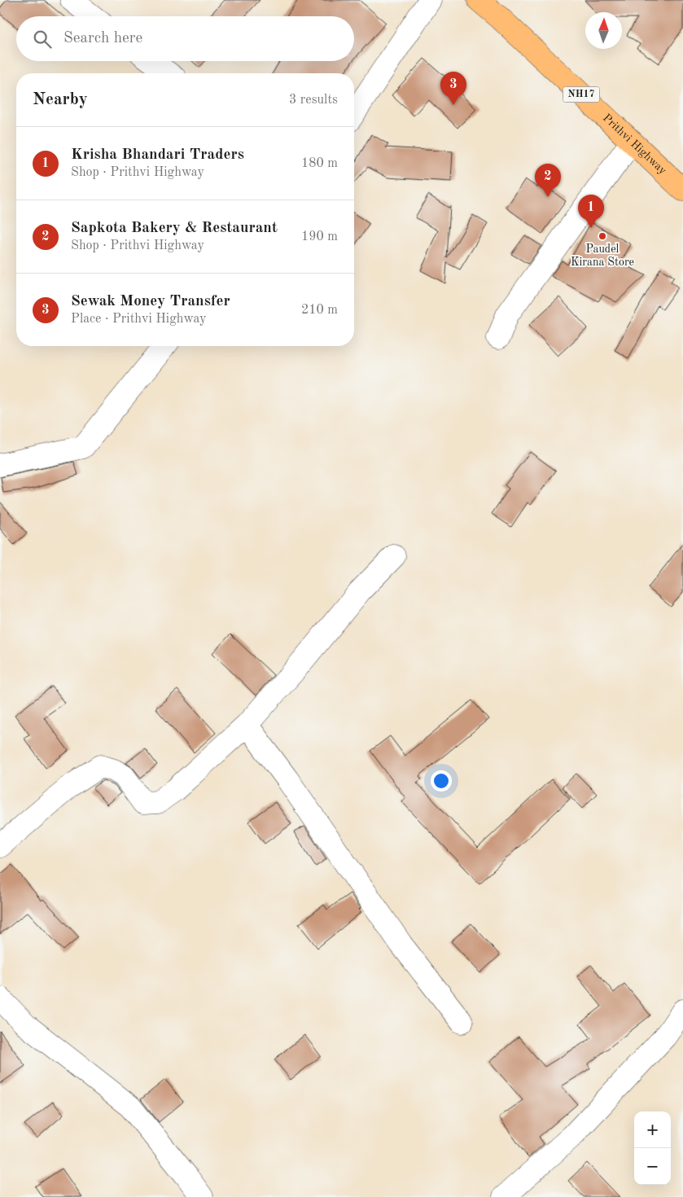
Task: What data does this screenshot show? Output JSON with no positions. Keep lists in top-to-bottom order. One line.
{"streets":{"highway":["NH17","Prithvi Highway"]},"places":["Paudel Kirana Store"],"north":"top","page":{"search":"Search here","pins":["3","2","1"],"heading":["Nearby","3 results"],"list":[{"mark":"1","name":"Krisha Bhandari Traders","note":"Shop · Prithvi Highway","value":"180 m"},{"mark":"2","name":"Sapkota Bakery & Restaurant","note":"Shop · Prithvi Highway","value":"190 m"},{"mark":"3","name":"Sewak Money Transfer","note":"Place · Prithvi Highway","value":"210 m"}],"map_buttons":["+","−"]}}
